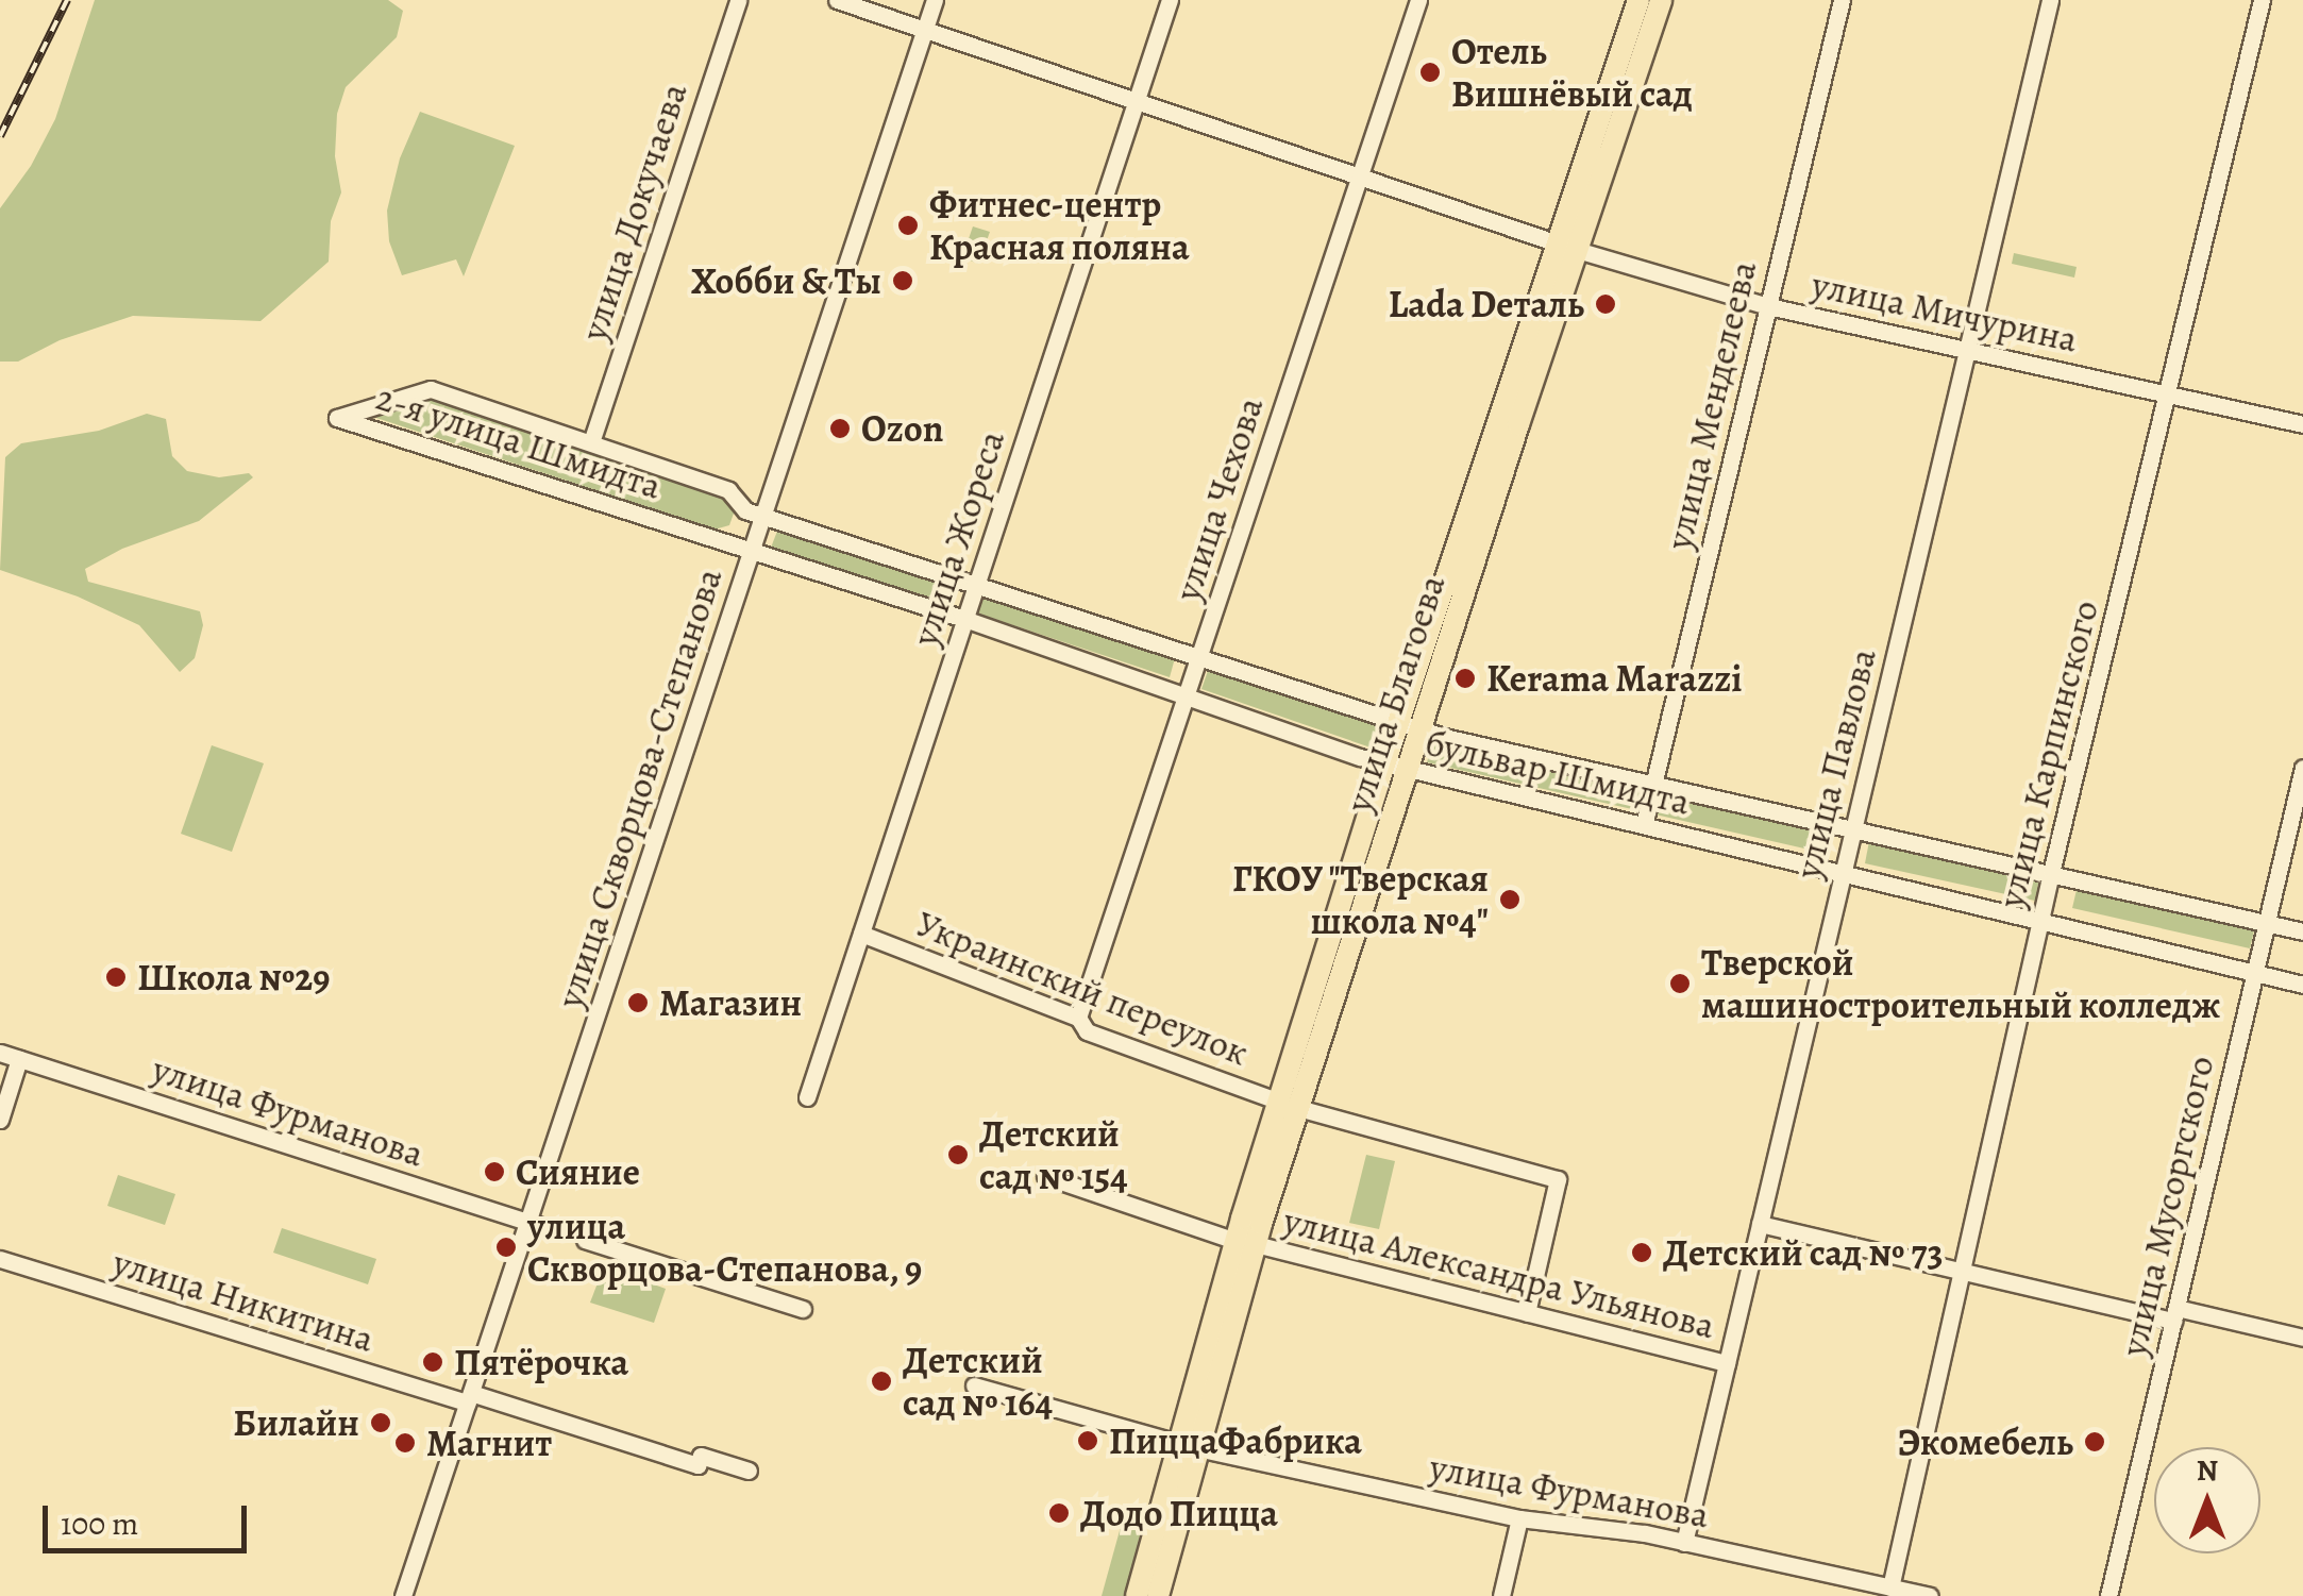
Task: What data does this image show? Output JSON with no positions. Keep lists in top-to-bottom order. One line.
{"streets":{"main road":["улица Благоева"],"street":["улица Докучаева","улица Мичурина","улица Менделеева","2-я улица Шмидта","улица Чехова","улица Жореса","улица Карпинского","улица Павлова","бульвар Шмидта","улица Скворцова-Степанова","Украинский переулок","улица Фурманова","улица Мусоргского","улица Александра Ульянова","улица Никитина"]},"crossings":[["улица Докучаева","2-я улица Шмидта"],["улица Мичурина","улица Менделеева"],["улица Мичурина","улица Чехова"],["улица Мичурина","улица Жореса"],["улица Мичурина","улица Благоева"],["улица Мичурина","улица Карпинского"],["улица Мичурина","улица Павлова"],["улица Мичурина","улица Скворцова-Степанова"],["улица Менделеева","бульвар Шмидта"],["2-я улица Шмидта","бульвар Шмидта"],["2-я улица Шмидта","улица Скворцова-Степанова"],["улица Чехова","бульвар Шмидта"],["улица Чехова","Украинский переулок"],["улица Жореса","бульвар Шмидта"],["улица Жореса","Украинский переулок"],["улица Благоева","бульвар Шмидта"],["улица Благоева","Украинский переулок"],["улица Благоева","улица Фурманова"],["улица Благоева","улица Александра Ульянова"],["улица Карпинского","бульвар Шмидта"],["улица Карпинского","улица Фурманова"],["улица Павлова","бульвар Шмидта"],["улица Павлова","улица Фурманова"],["улица Павлова","улица Александра Ульянова"],["бульвар Шмидта","улица Скворцова-Степанова"],["бульвар Шмидта","улица Мусоргского"],["улица Скворцова-Степанова","улица Фурманова"],["улица Скворцова-Степанова","улица Никитина"],["Украинский переулок","улица Александра Ульянова"]],"places":["Отель Вишнёвый сад","Фитнес-центр Красная поляна","Хобби & Ты","Lada Dеталь","Ozon","Kerama Marazzi","ГКОУ \"Тверская школа №4\"","Школа №29","Тверской машиностроительный колледж","Магазин","Детский сад № 154","Сияние","улица Скворцова-Степанова, 9","Детский сад № 73","Пятёрочка","Детский сад № 164","Билайн","ПиццаФабрика","Экомебель","Магнит","Додо Пицца"],"scale_bar":"100 m","north":"top"}
